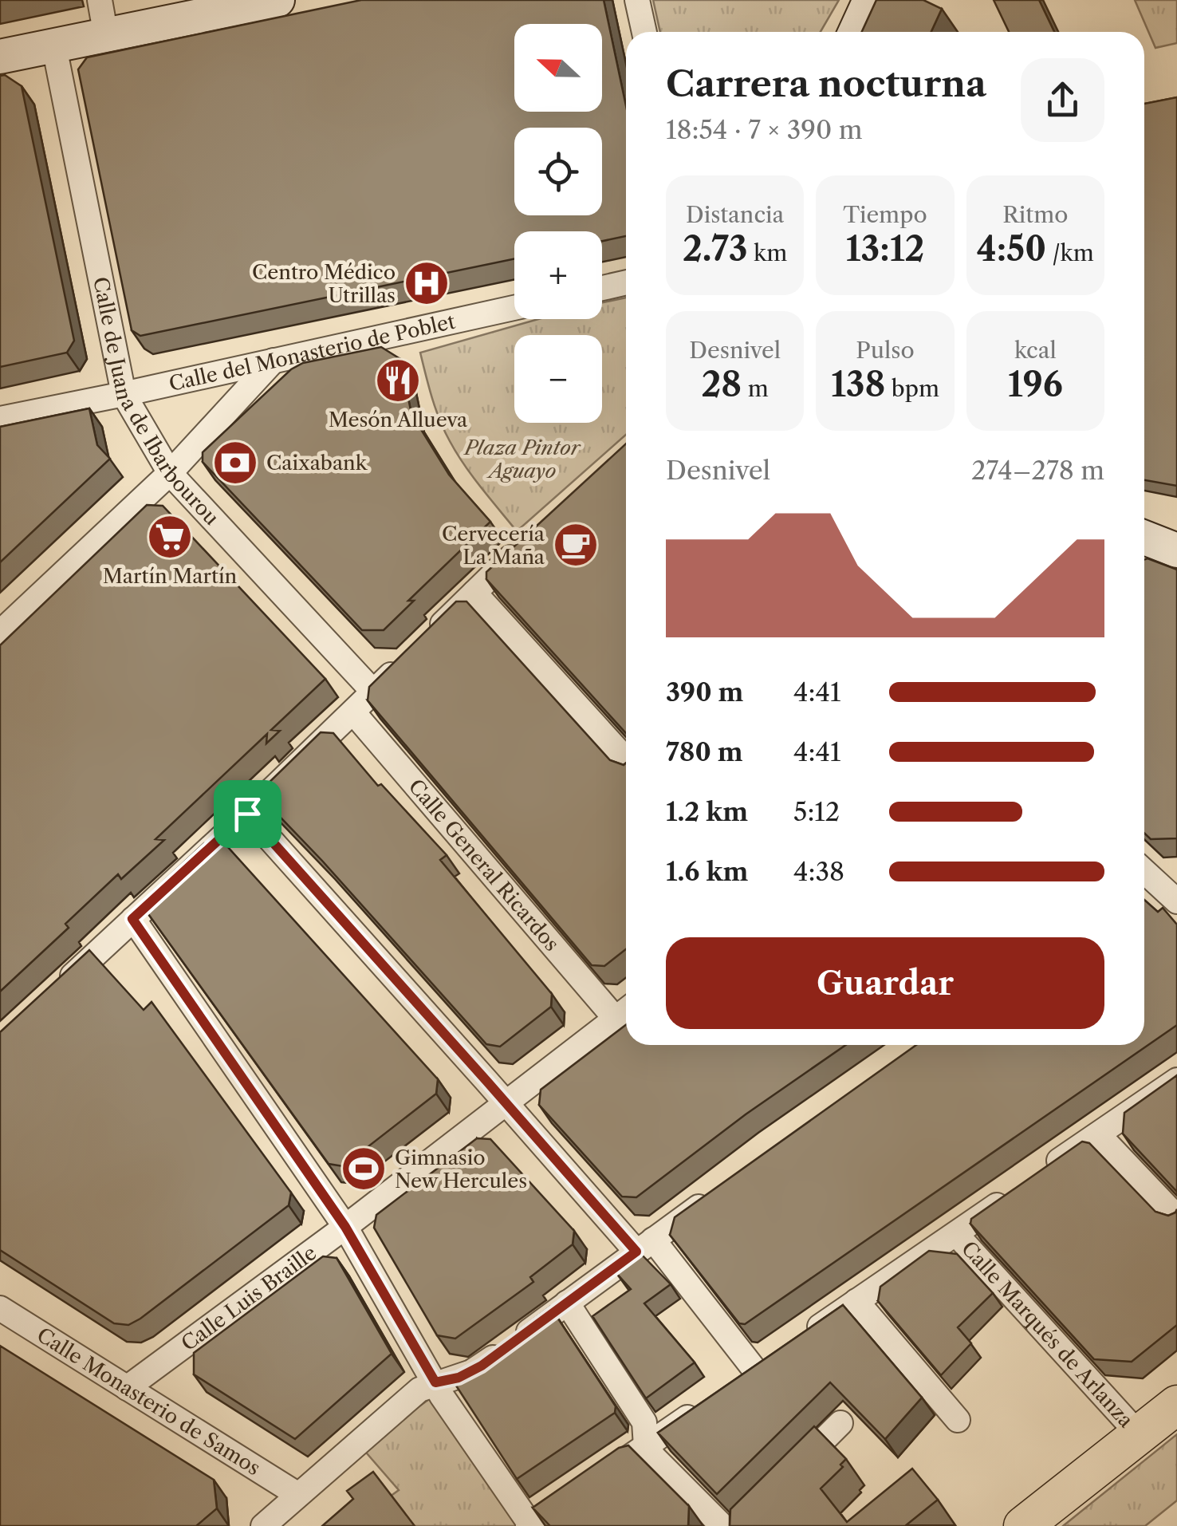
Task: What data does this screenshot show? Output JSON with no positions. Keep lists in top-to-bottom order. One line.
{"streets":{"street":["Calle del Monasterio de Poblet","Calle de Juana de Ibarbourou","Calle General Ricardos","Calle Luis Braille","Calle Marqués de Arlanza","Calle Monasterio de Samos"]},"crossings":[["Calle del Monasterio de Poblet","Calle de Juana de Ibarbourou"],["Calle General Ricardos","Calle Luis Braille"],["Calle Luis Braille","Calle Monasterio de Samos"]],"parks":["Plaza Pintor Aguayo"],"places":{"hospital":["Centro Médico Utrillas"],"restaurant":["Mesón Allueva"],"bank":["Caixabank"],"supermarket":["Martín Martín"],"cafe":["Cervecería La Maña"],"sports":["Gimnasio New Hercules"]},"north":"left","page":{"map_buttons":["+","−"],"heading":["Carrera nocturna","18:54 · 7 × 390 m"],"stats":[["Distancia","2.73 km"],["Tiempo","13:12"],["Ritmo","4:50 /km"],["Desnivel","28 m"],["Pulso","138 bpm"],["kcal","196"]],"chart":["Desnivel","274–278 m"],"list":[{"name":"390 m","note":"4:41"},{"name":"780 m","note":"4:41"},{"name":"1.2 km","note":"5:12"},{"name":"1.6 km","note":"4:38"}],"buttons":"Guardar"}}
